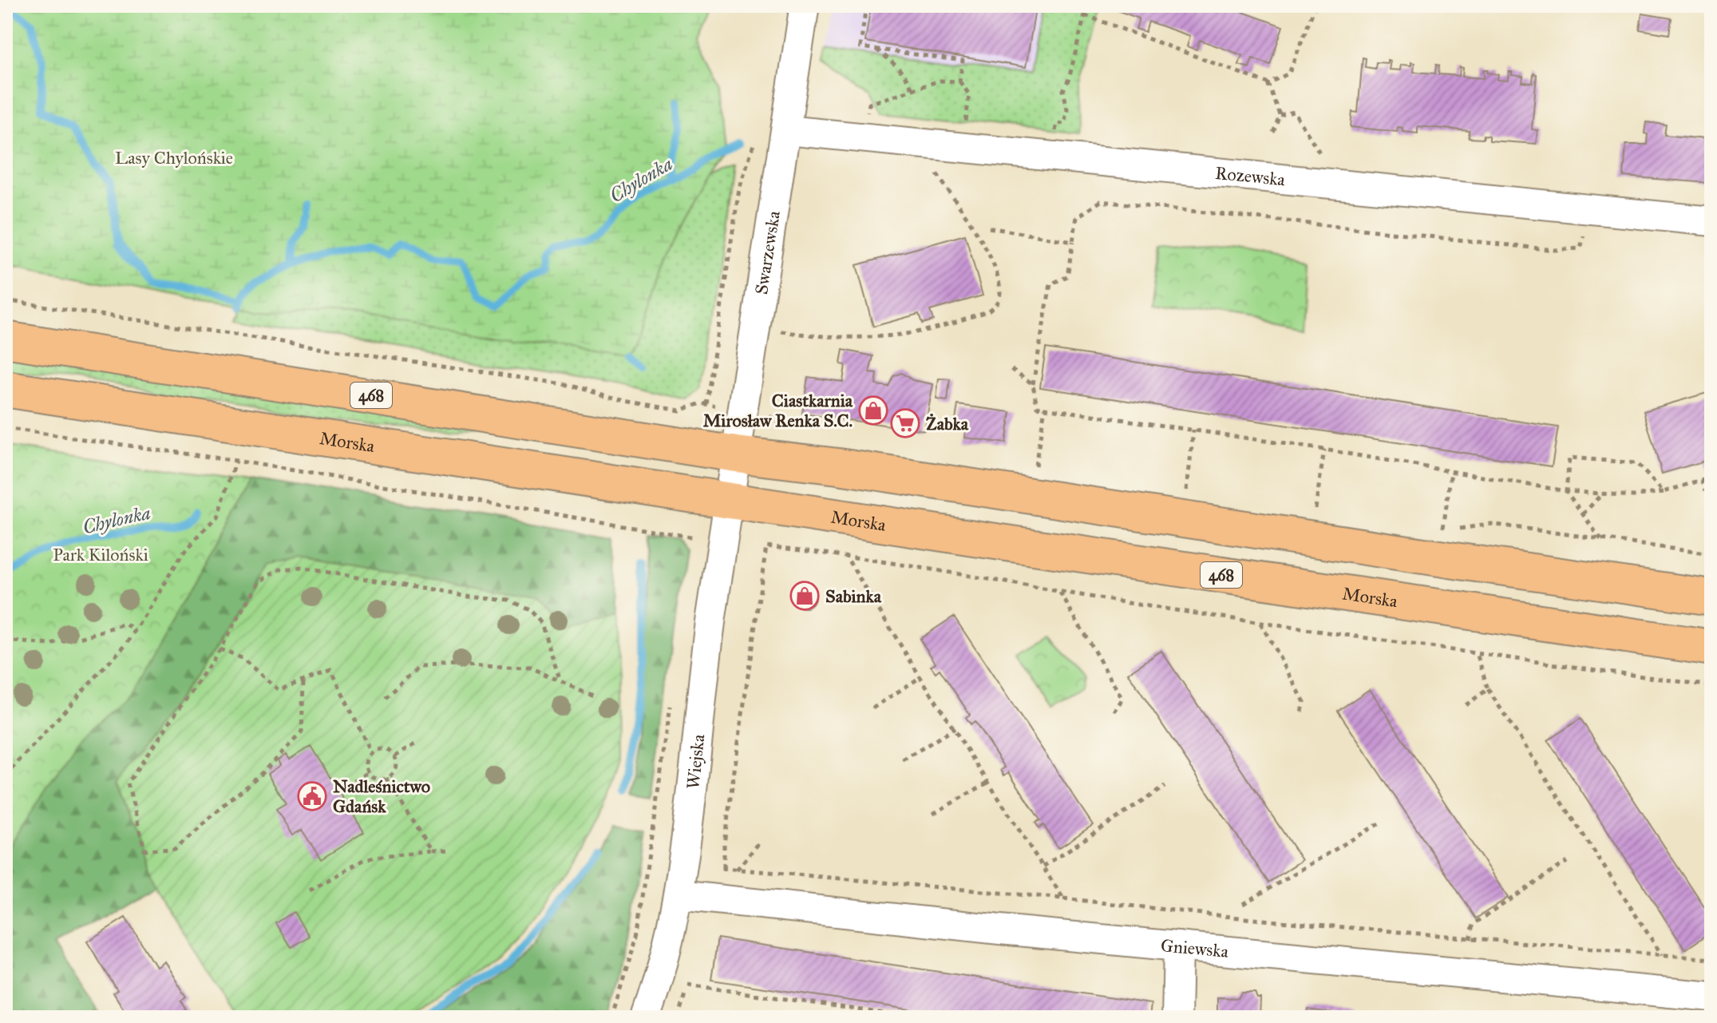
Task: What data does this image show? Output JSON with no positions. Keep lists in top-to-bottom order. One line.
{"streets":{"main road":["468","Morska"],"street":["Rozewska","Swarzewska","Wiejska","Gniewska"]},"crossings":[["Rozewska","Swarzewska"],["Swarzewska","468"],["Swarzewska","Morska"],["Swarzewska","Wiejska"],["Morska","Wiejska"],["Wiejska","Gniewska"]],"water":["Chylonka"],"parks":["Lasy Chylońskie","Park Kiloński"],"places":{"shop":["Ciastkarnia Mirosław Renka S.C.","Sabinka"],"supermarket":["Żabka"],"public building":["Nadleśnictwo Gdańsk"]}}
